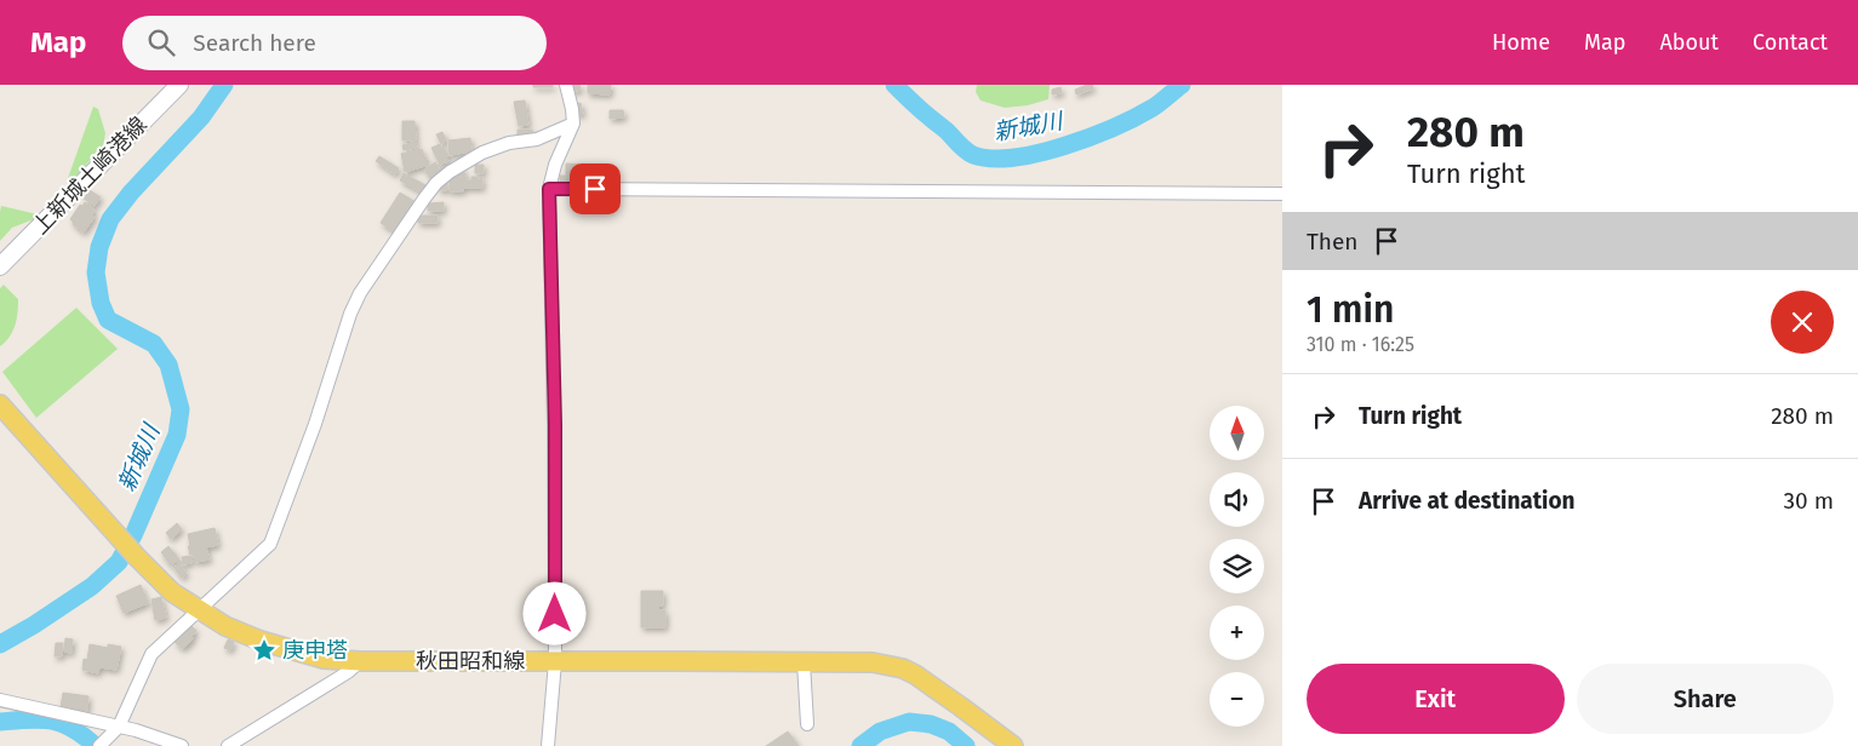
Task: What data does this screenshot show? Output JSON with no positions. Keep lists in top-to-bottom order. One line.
{"streets":{"main road":["上新城土崎港線","秋田昭和線"]},"water":["新城川"],"places":{"place":["庚申塔"]},"north":"top","page":{"header":"Map","search":"Search here","nav":["Home","Map","About","Contact"],"turn":["280 m","Turn right"],"then":"Then","heading":["1 min","310 m · 16:25"],"list":[{"name":"Turn right","value":"280 m"},{"name":"Arrive at destination","value":"30 m"}],"map_buttons":["+","−"],"buttons":["Exit","Share"]}}
